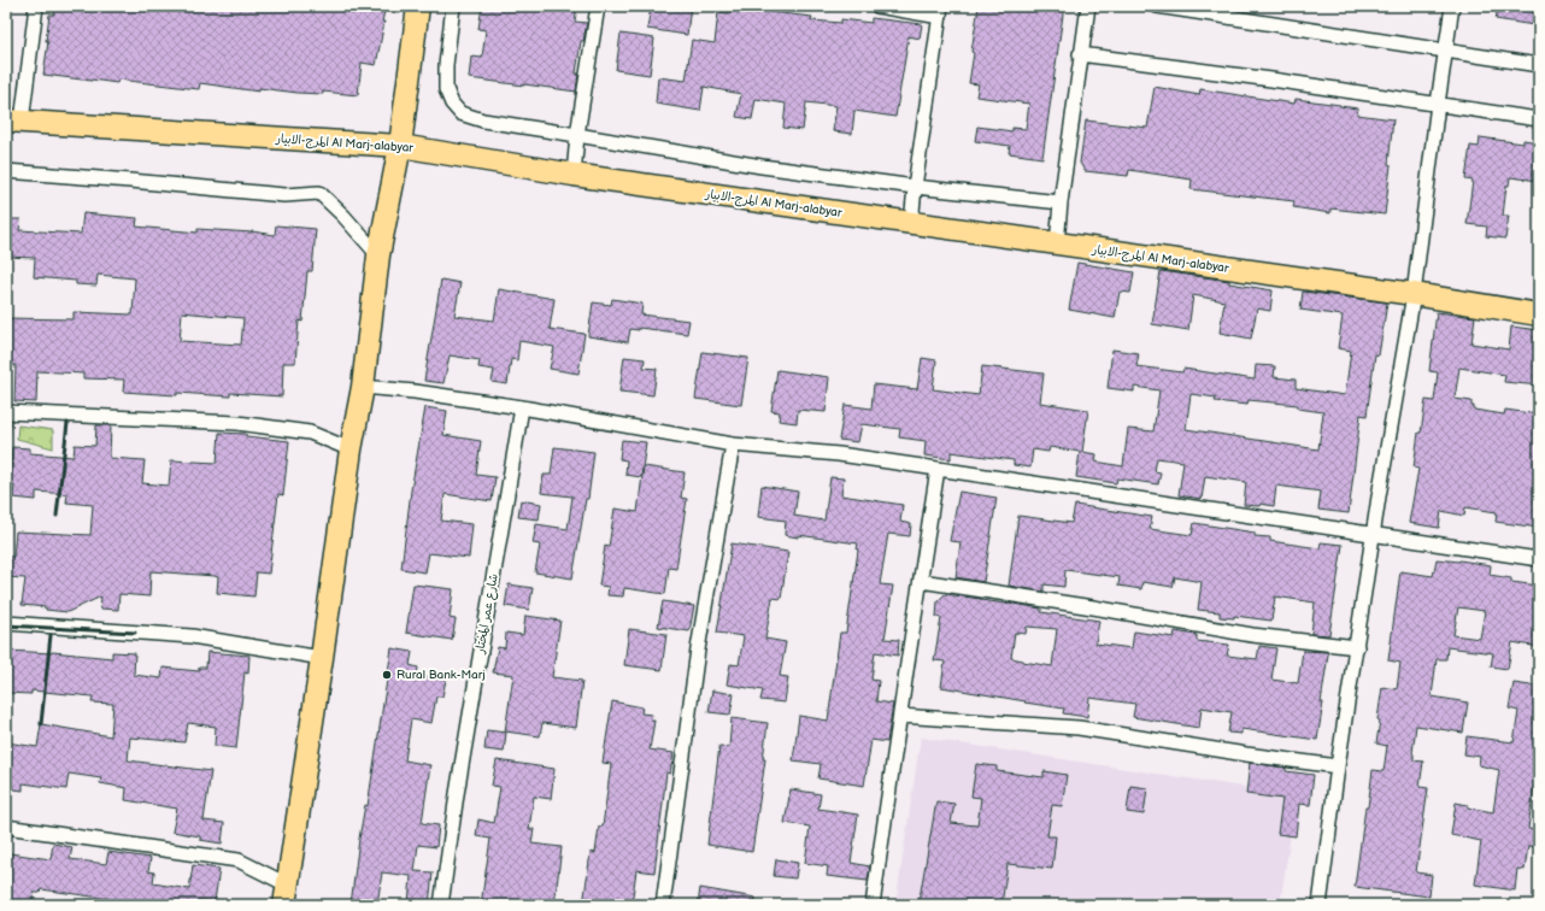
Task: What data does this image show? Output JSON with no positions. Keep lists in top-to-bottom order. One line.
{"streets":{"main road":["المرج-الابيار Al Marj-alabyar"],"street":["شارع عمر المختار"]},"places":["Rural Bank-Marj"]}
